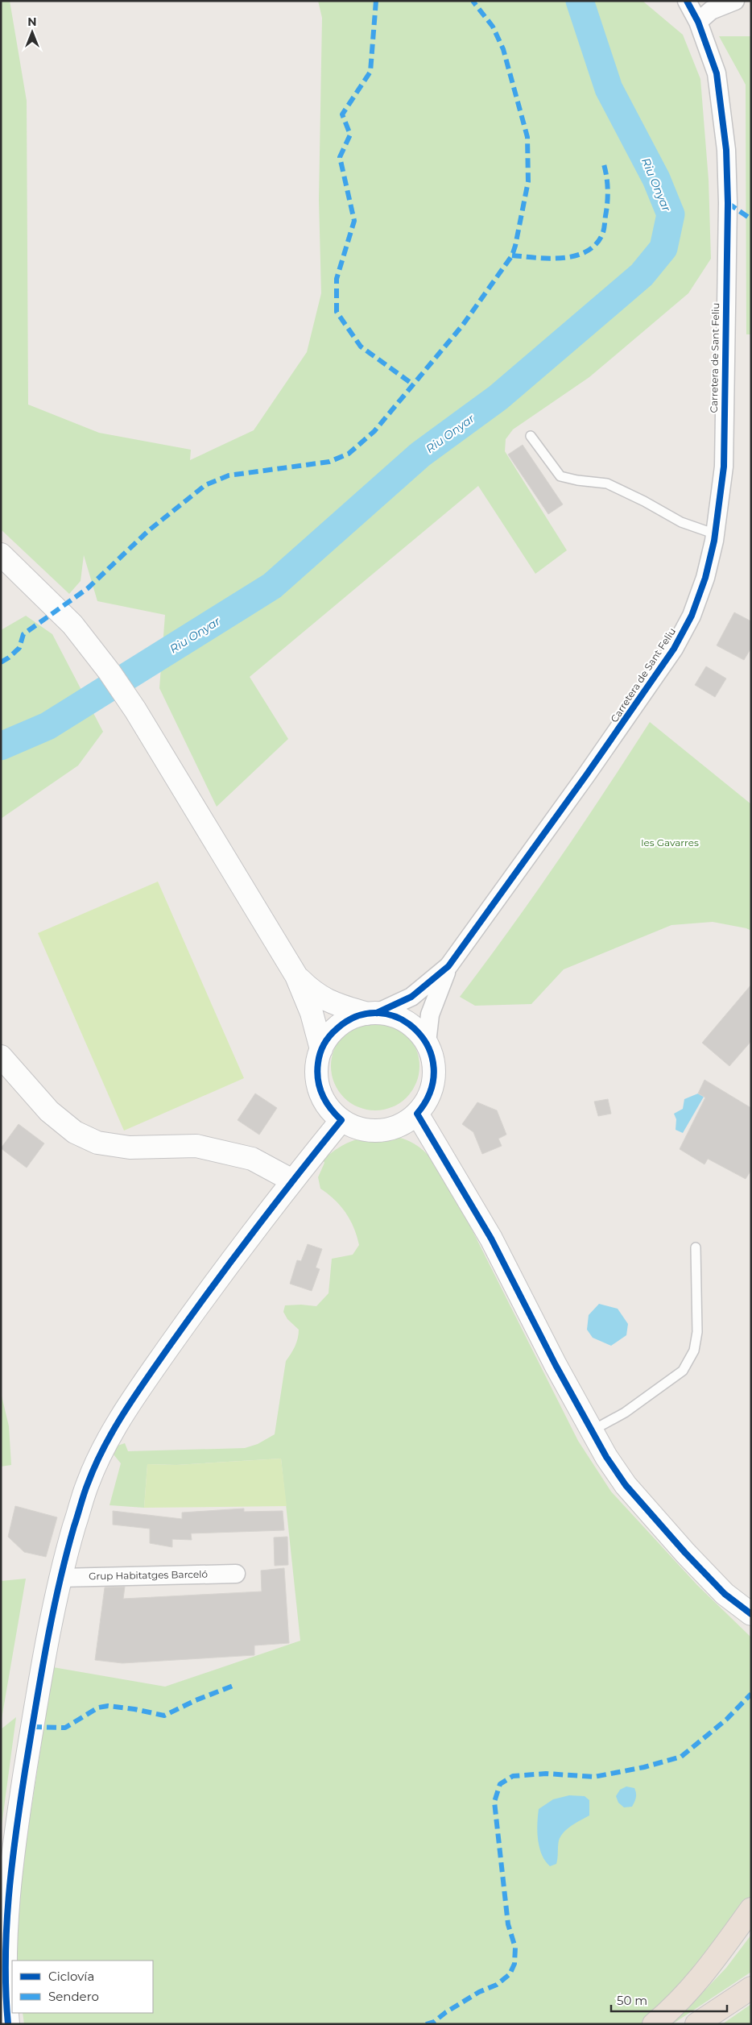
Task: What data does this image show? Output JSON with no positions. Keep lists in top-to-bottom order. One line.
{"streets":{"street":["Carretera de Sant Feliu","Grup Habitatges Barceló"]},"water":["Riu Onyar"],"parks":["les Gavarres"],"legend":["Ciclovía","Sendero"],"scale_bar":"50 m","north":"top"}
